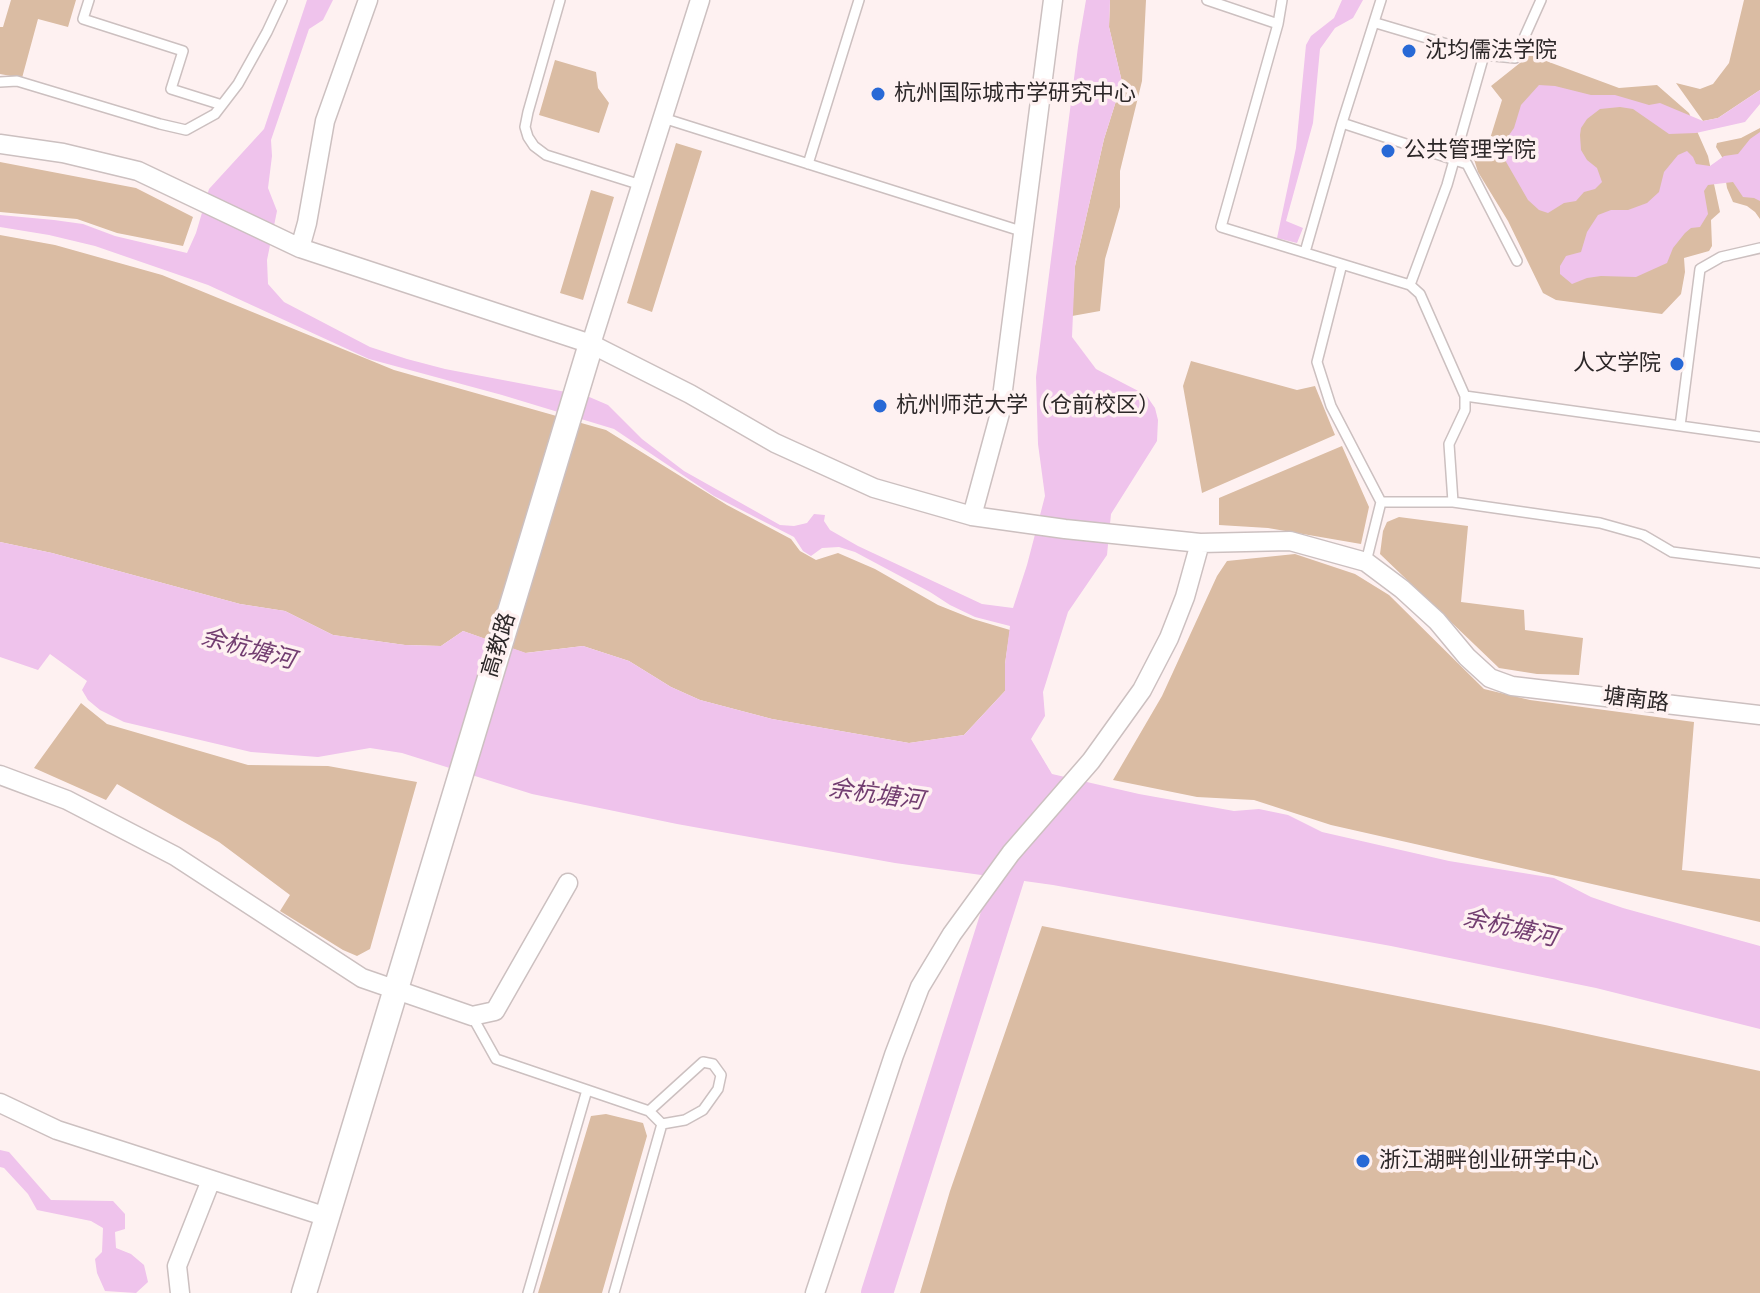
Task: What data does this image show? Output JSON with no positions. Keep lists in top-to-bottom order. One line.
{"streets":{"street":["高教路","塘南路"]},"water":["余杭塘河"],"places":["沈均儒法学院","杭州国际城市学研究中心","公共管理学院","人文学院","杭州师范大学（仓前校区）","浙江湖畔创业研学中心"]}
